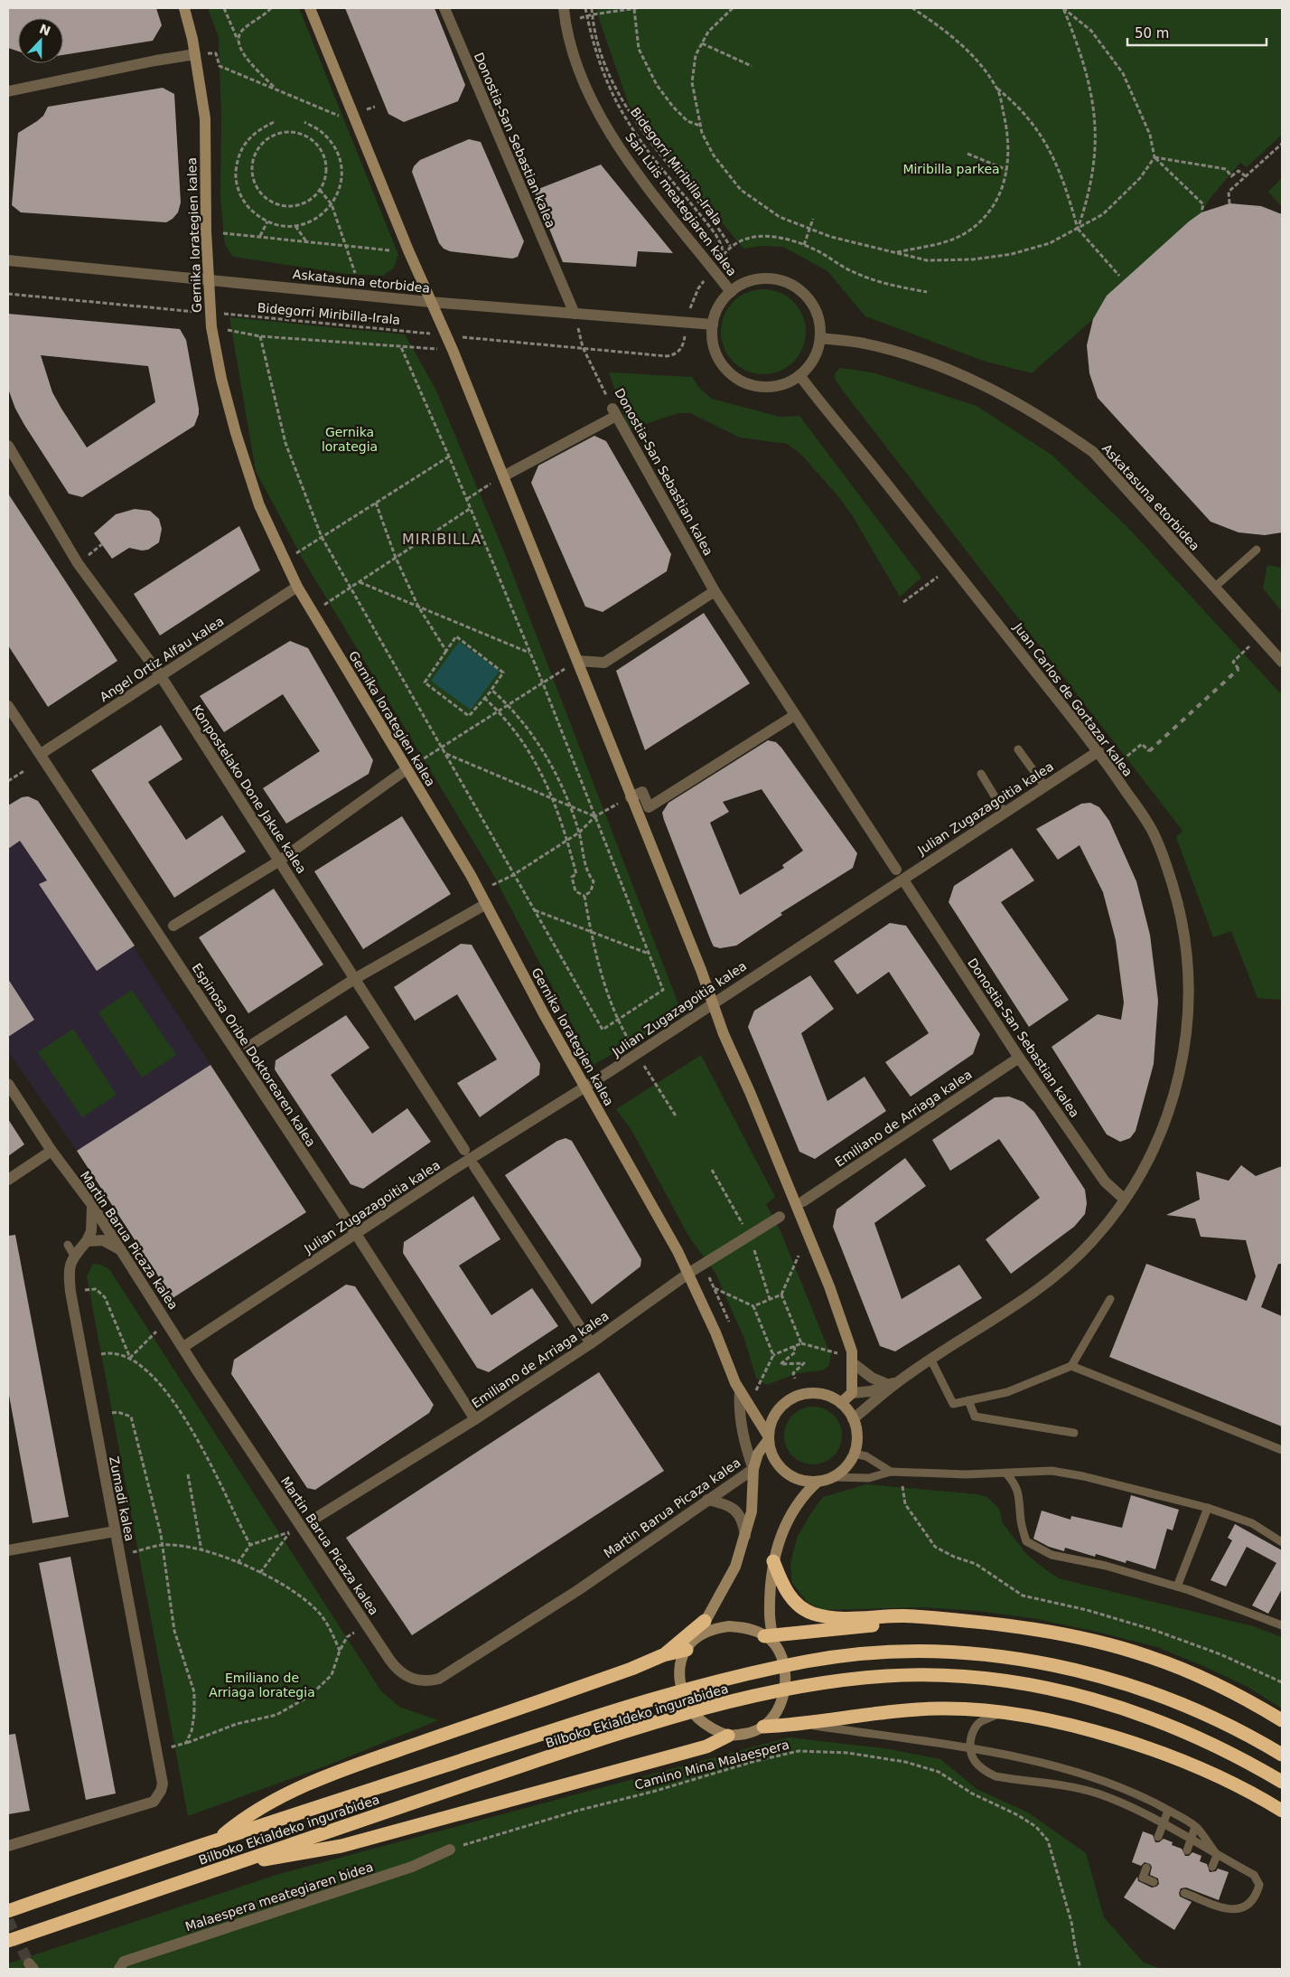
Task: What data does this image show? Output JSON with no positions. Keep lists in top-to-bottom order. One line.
{"streets":{"highway":["Bilboko Ekialdeko ingurabidea"],"main road":["Gernika lorategien kalea"],"street":["Donostia-San Sebastian kalea","San Luis meategiaren kalea","Askatasuna etorbidea","Angel Ortiz Alfau kalea","Juan Carlos de Gortazar kalea","Konpostelako Done Jakue kalea","Julian Zugazagoitia kalea","Espinosa Oribe Doktorearen kalea","Emiliano de Arriaga kalea","Martin Barua Picaza kalea","Zumadi kalea","Malaespera meategiaren bidea"],"path":["Bidegorri Miribilla-Irala","Camino Mina Malaespera"]},"crossings":[["Donostia-San Sebastian kalea","Askatasuna etorbidea"],["Donostia-San Sebastian kalea","Juan Carlos de Gortazar kalea"],["Donostia-San Sebastian kalea","Emiliano de Arriaga kalea"],["San Luis meategiaren kalea","Askatasuna etorbidea"],["San Luis meategiaren kalea","Juan Carlos de Gortazar kalea"],["Gernika lorategien kalea","Askatasuna etorbidea"],["Gernika lorategien kalea","Angel Ortiz Alfau kalea"],["Gernika lorategien kalea","Juan Carlos de Gortazar kalea"],["Gernika lorategien kalea","Julian Zugazagoitia kalea"],["Gernika lorategien kalea","Emiliano de Arriaga kalea"],["Gernika lorategien kalea","Martin Barua Picaza kalea"],["Askatasuna etorbidea","Juan Carlos de Gortazar kalea"],["Angel Ortiz Alfau kalea","Konpostelako Done Jakue kalea"],["Angel Ortiz Alfau kalea","Espinosa Oribe Doktorearen kalea"],["Juan Carlos de Gortazar kalea","Julian Zugazagoitia kalea"],["Julian Zugazagoitia kalea","Espinosa Oribe Doktorearen kalea"],["Julian Zugazagoitia kalea","Martin Barua Picaza kalea"],["Espinosa Oribe Doktorearen kalea","Emiliano de Arriaga kalea"],["Camino Mina Malaespera","Malaespera meategiaren bidea"]],"districts":["MIRIBILLA"],"parks":["Miribilla parkea","Gernika lorategia","Emiliano de Arriaga lorategia"],"scale_bar":"50 m","north":"top"}
